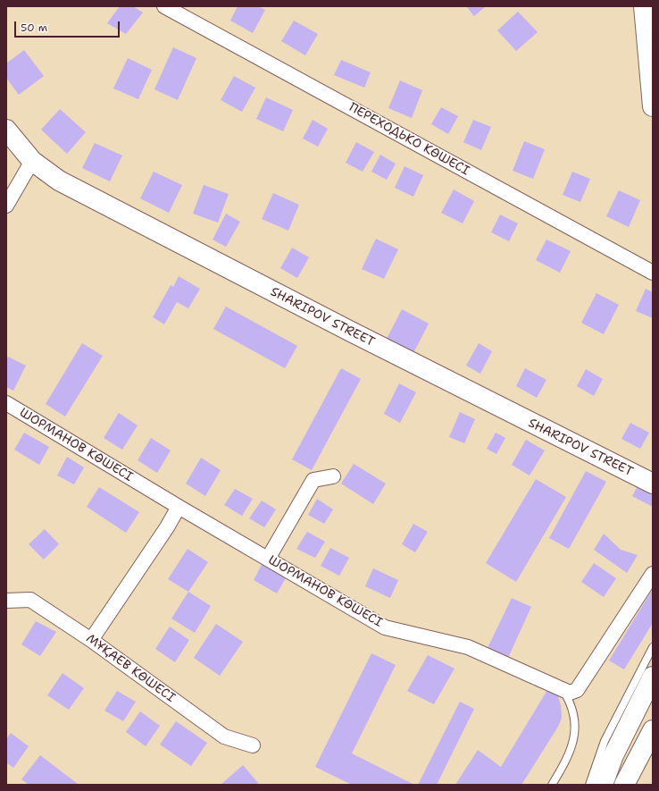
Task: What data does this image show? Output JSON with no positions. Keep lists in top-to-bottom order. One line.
{"streets":{"main road":["SHARIPOV STREET"],"street":["ПЕРЕХОДЬКО КӨШЕСІ","ШОРМАНОВ КӨШЕСІ","МҰҚАЕВ КӨШЕСІ"]},"scale_bar":"50 m"}
